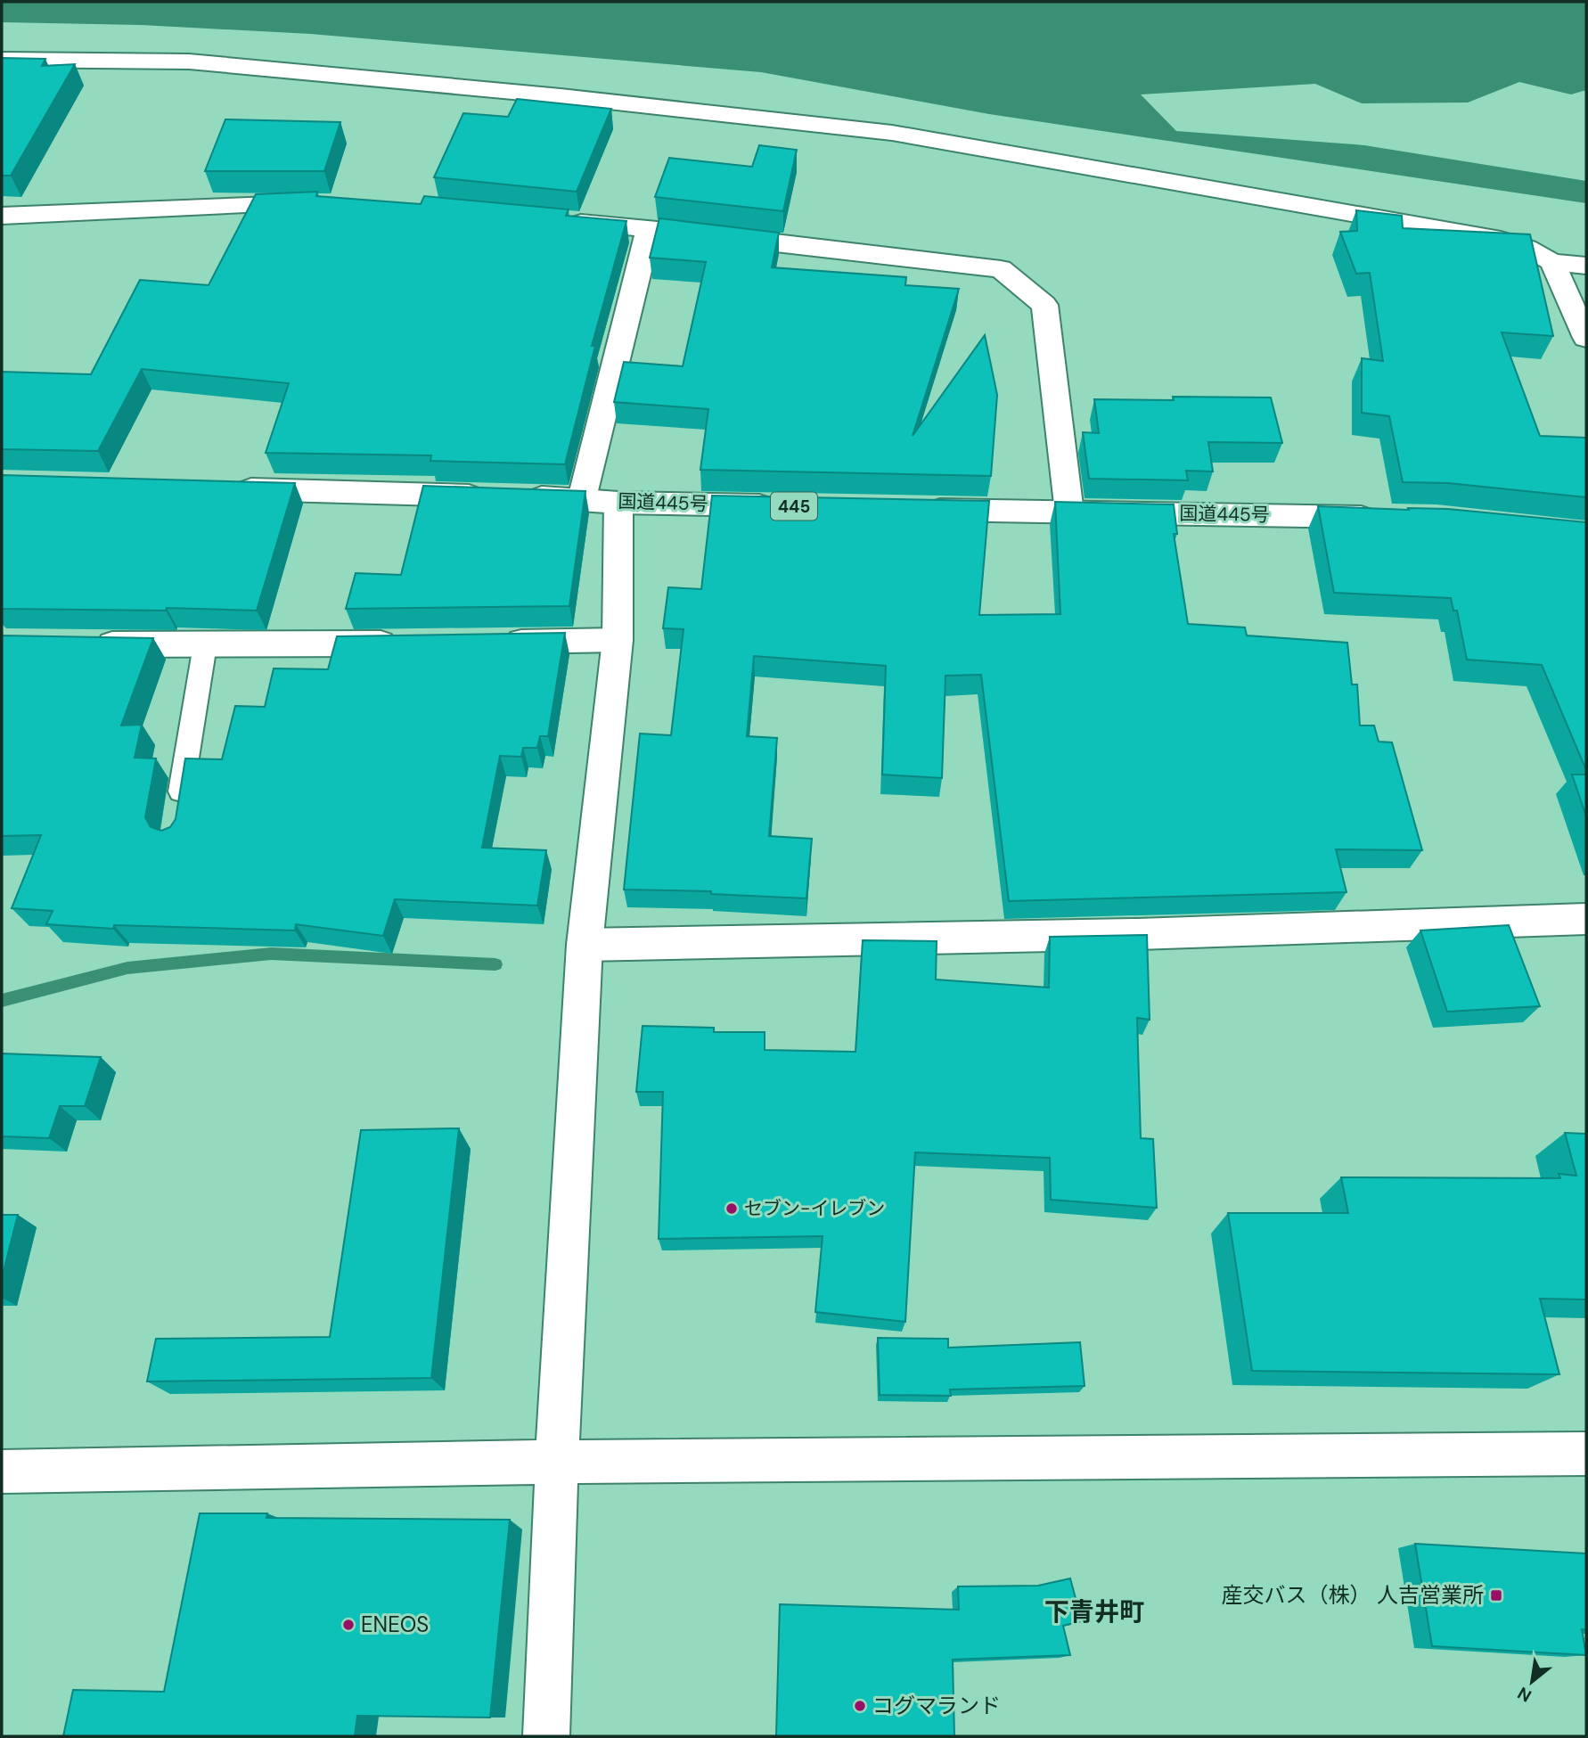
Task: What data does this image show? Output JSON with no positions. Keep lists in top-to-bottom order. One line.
{"streets":{"main road":["国道445号","445"]},"districts":["下青井町"],"places":{"other":["セブン-イレブン","ENEOS","コグマランド"],"transit":["産交バス（株） 人吉営業所"]},"north":"bottom left"}
